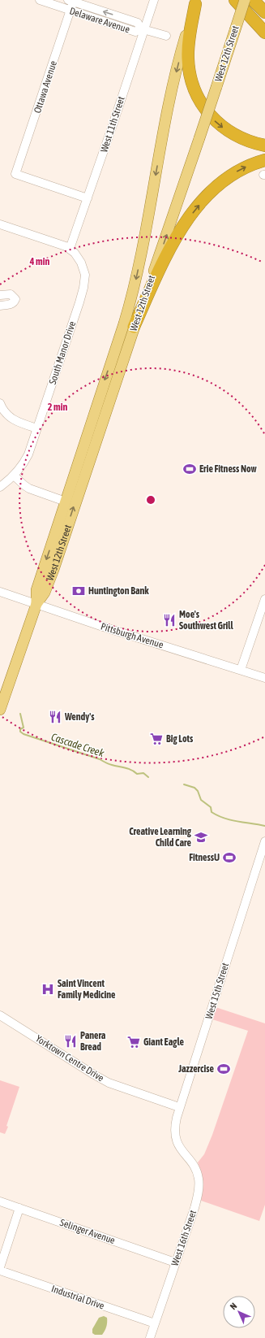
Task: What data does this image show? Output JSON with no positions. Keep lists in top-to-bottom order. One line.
{"streets":{"main road":["West 12th Street"],"street":["Delaware Avenue","Ottawa Avenue","West 11th Street","South Manor Drive","Pittsburgh Avenue","West 15th Street","Yorktown Centre Drive","Selinger Avenue","West 16th Street","Industrial Drive"]},"crossings":[["Delaware Avenue","Ottawa Avenue"],["Delaware Avenue","West 11th Street"],["West 12th Street","Pittsburgh Avenue"],["Ottawa Avenue","West 11th Street"],["West 11th Street","South Manor Drive"],["West 15th Street","Yorktown Centre Drive"],["West 15th Street","West 16th Street"],["Selinger Avenue","West 16th Street"],["West 16th Street","Industrial Drive"]],"water":["Cascade Creek"],"places":{"sports":["Erie Fitness Now","FitnessU","Jazzercise"],"bank":["Huntington Bank"],"restaurant":["Moe's Southwest Grill","Wendy's","Panera Bread"],"supermarket":["Big Lots","Giant Eagle"],"school or university":["Creative Learning Child Care"],"hospital":["Saint Vincent Family Medicine"]},"north":"top left","rings":["4 min","2 min"]}
